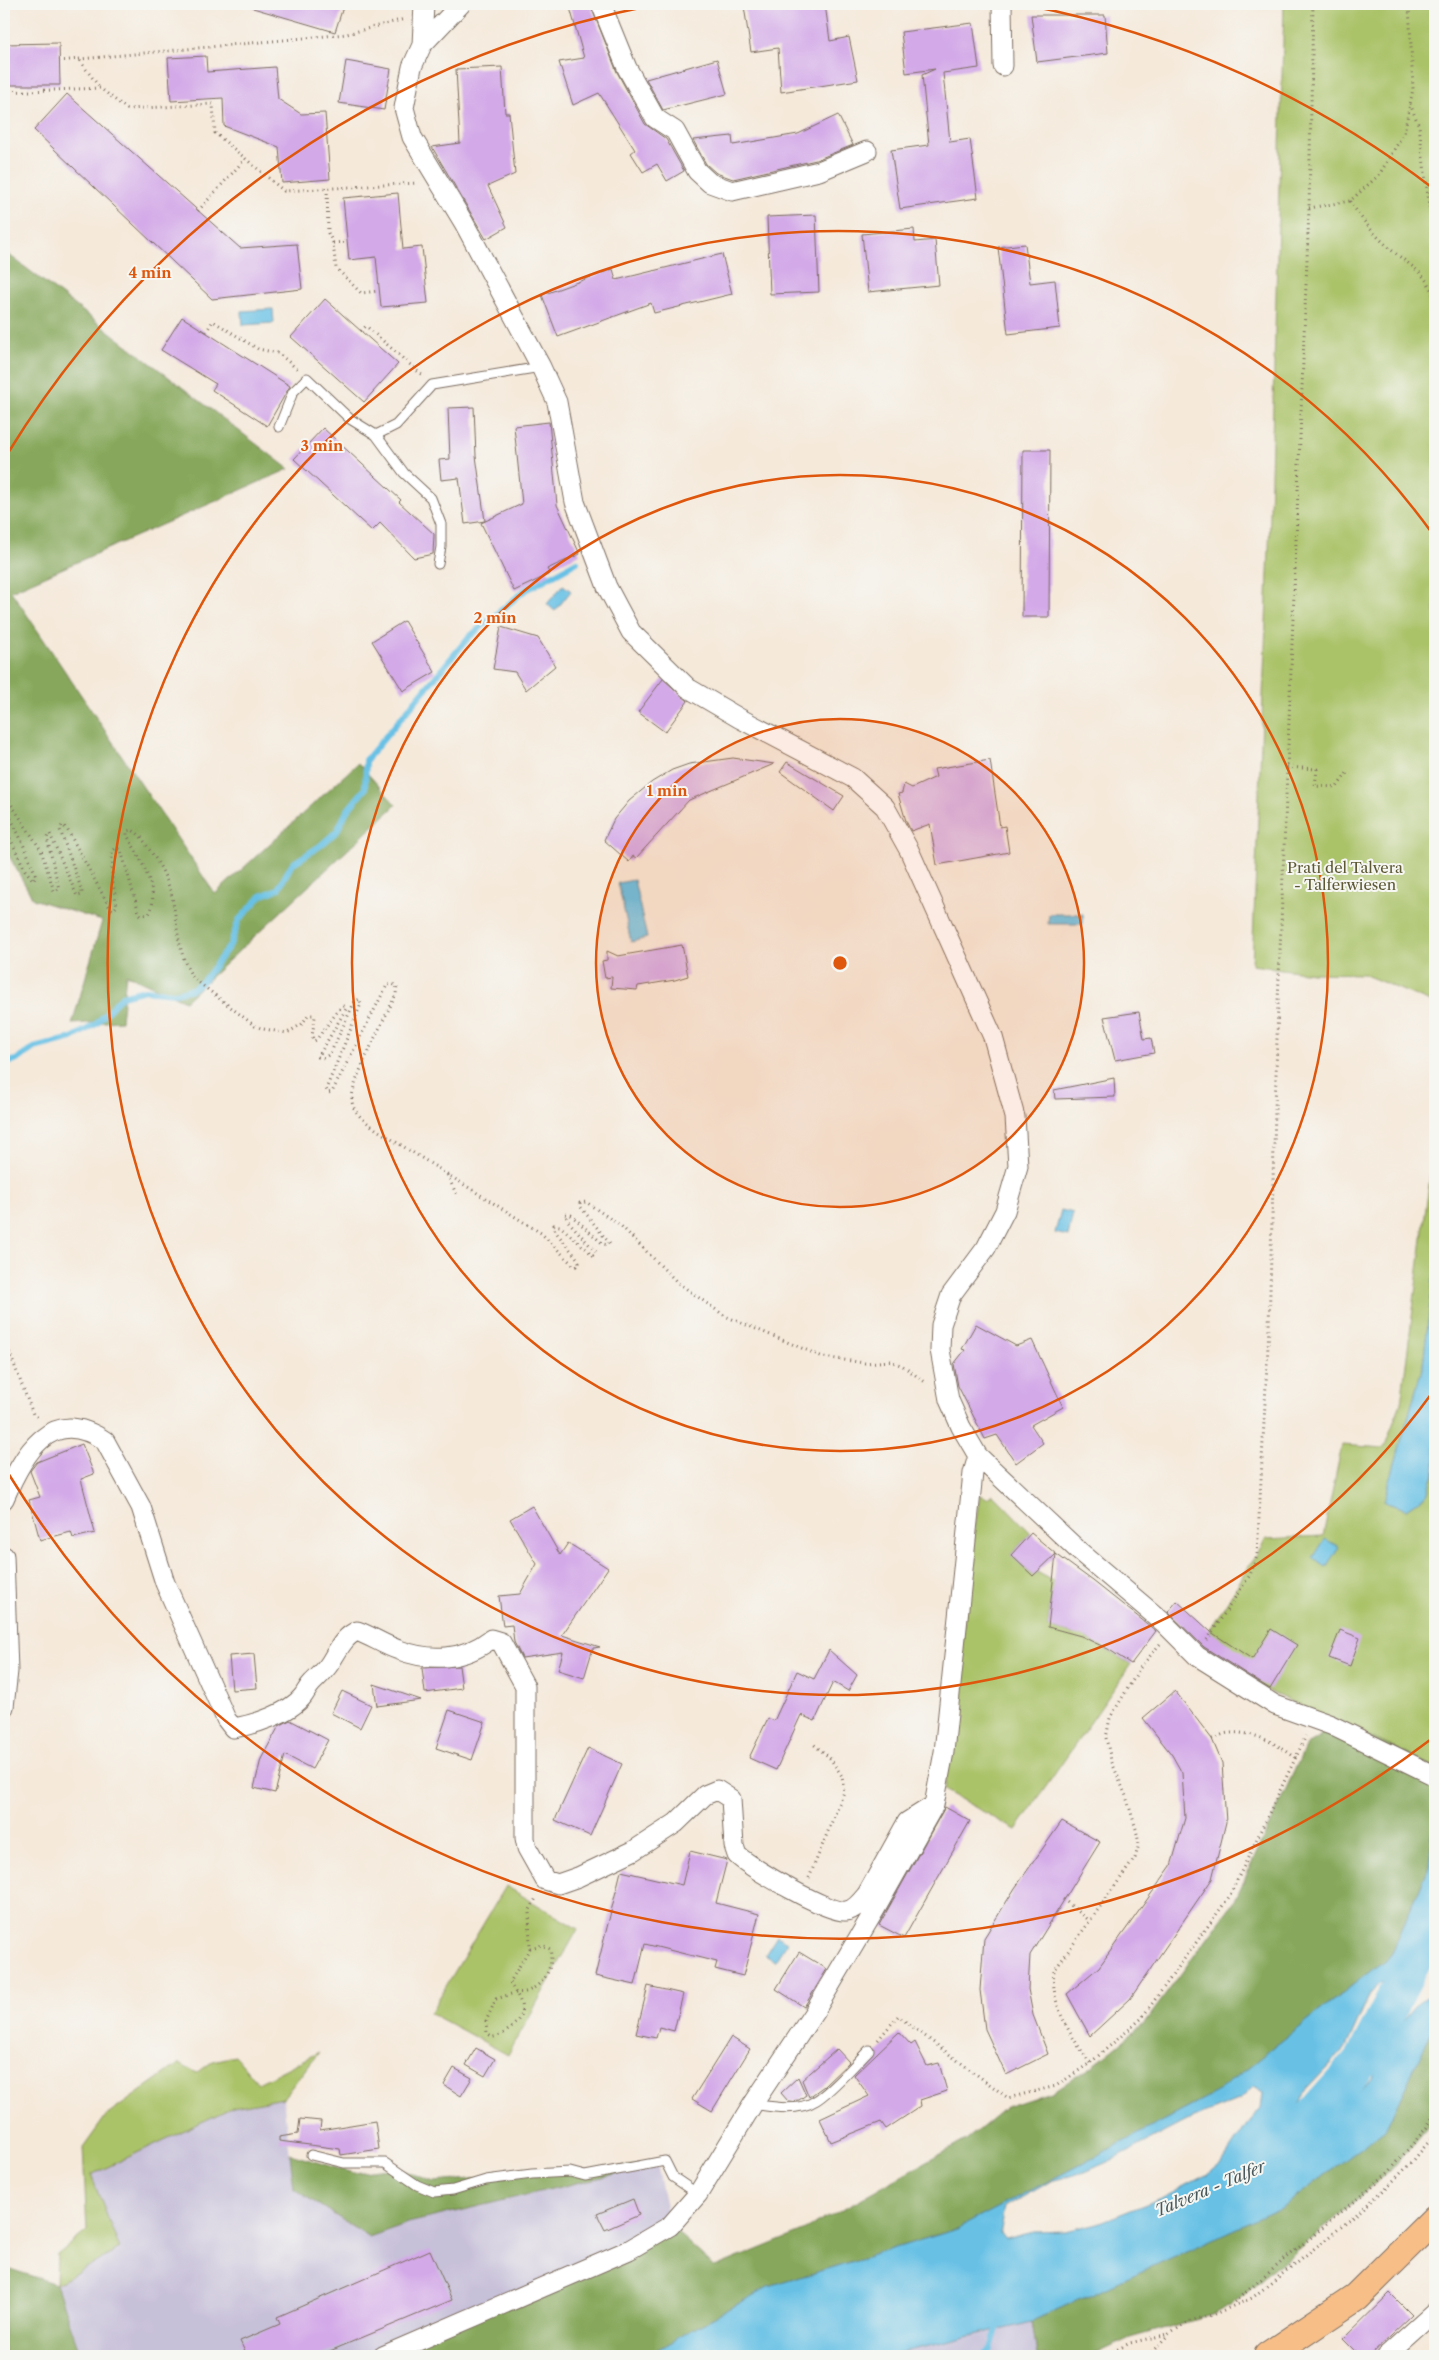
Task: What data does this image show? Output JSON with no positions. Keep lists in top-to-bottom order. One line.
{"water":["Talvera - Talfer"],"parks":["Prati del Talvera - Talferwiesen"],"rings":["4 min","3 min","2 min","1 min"]}
